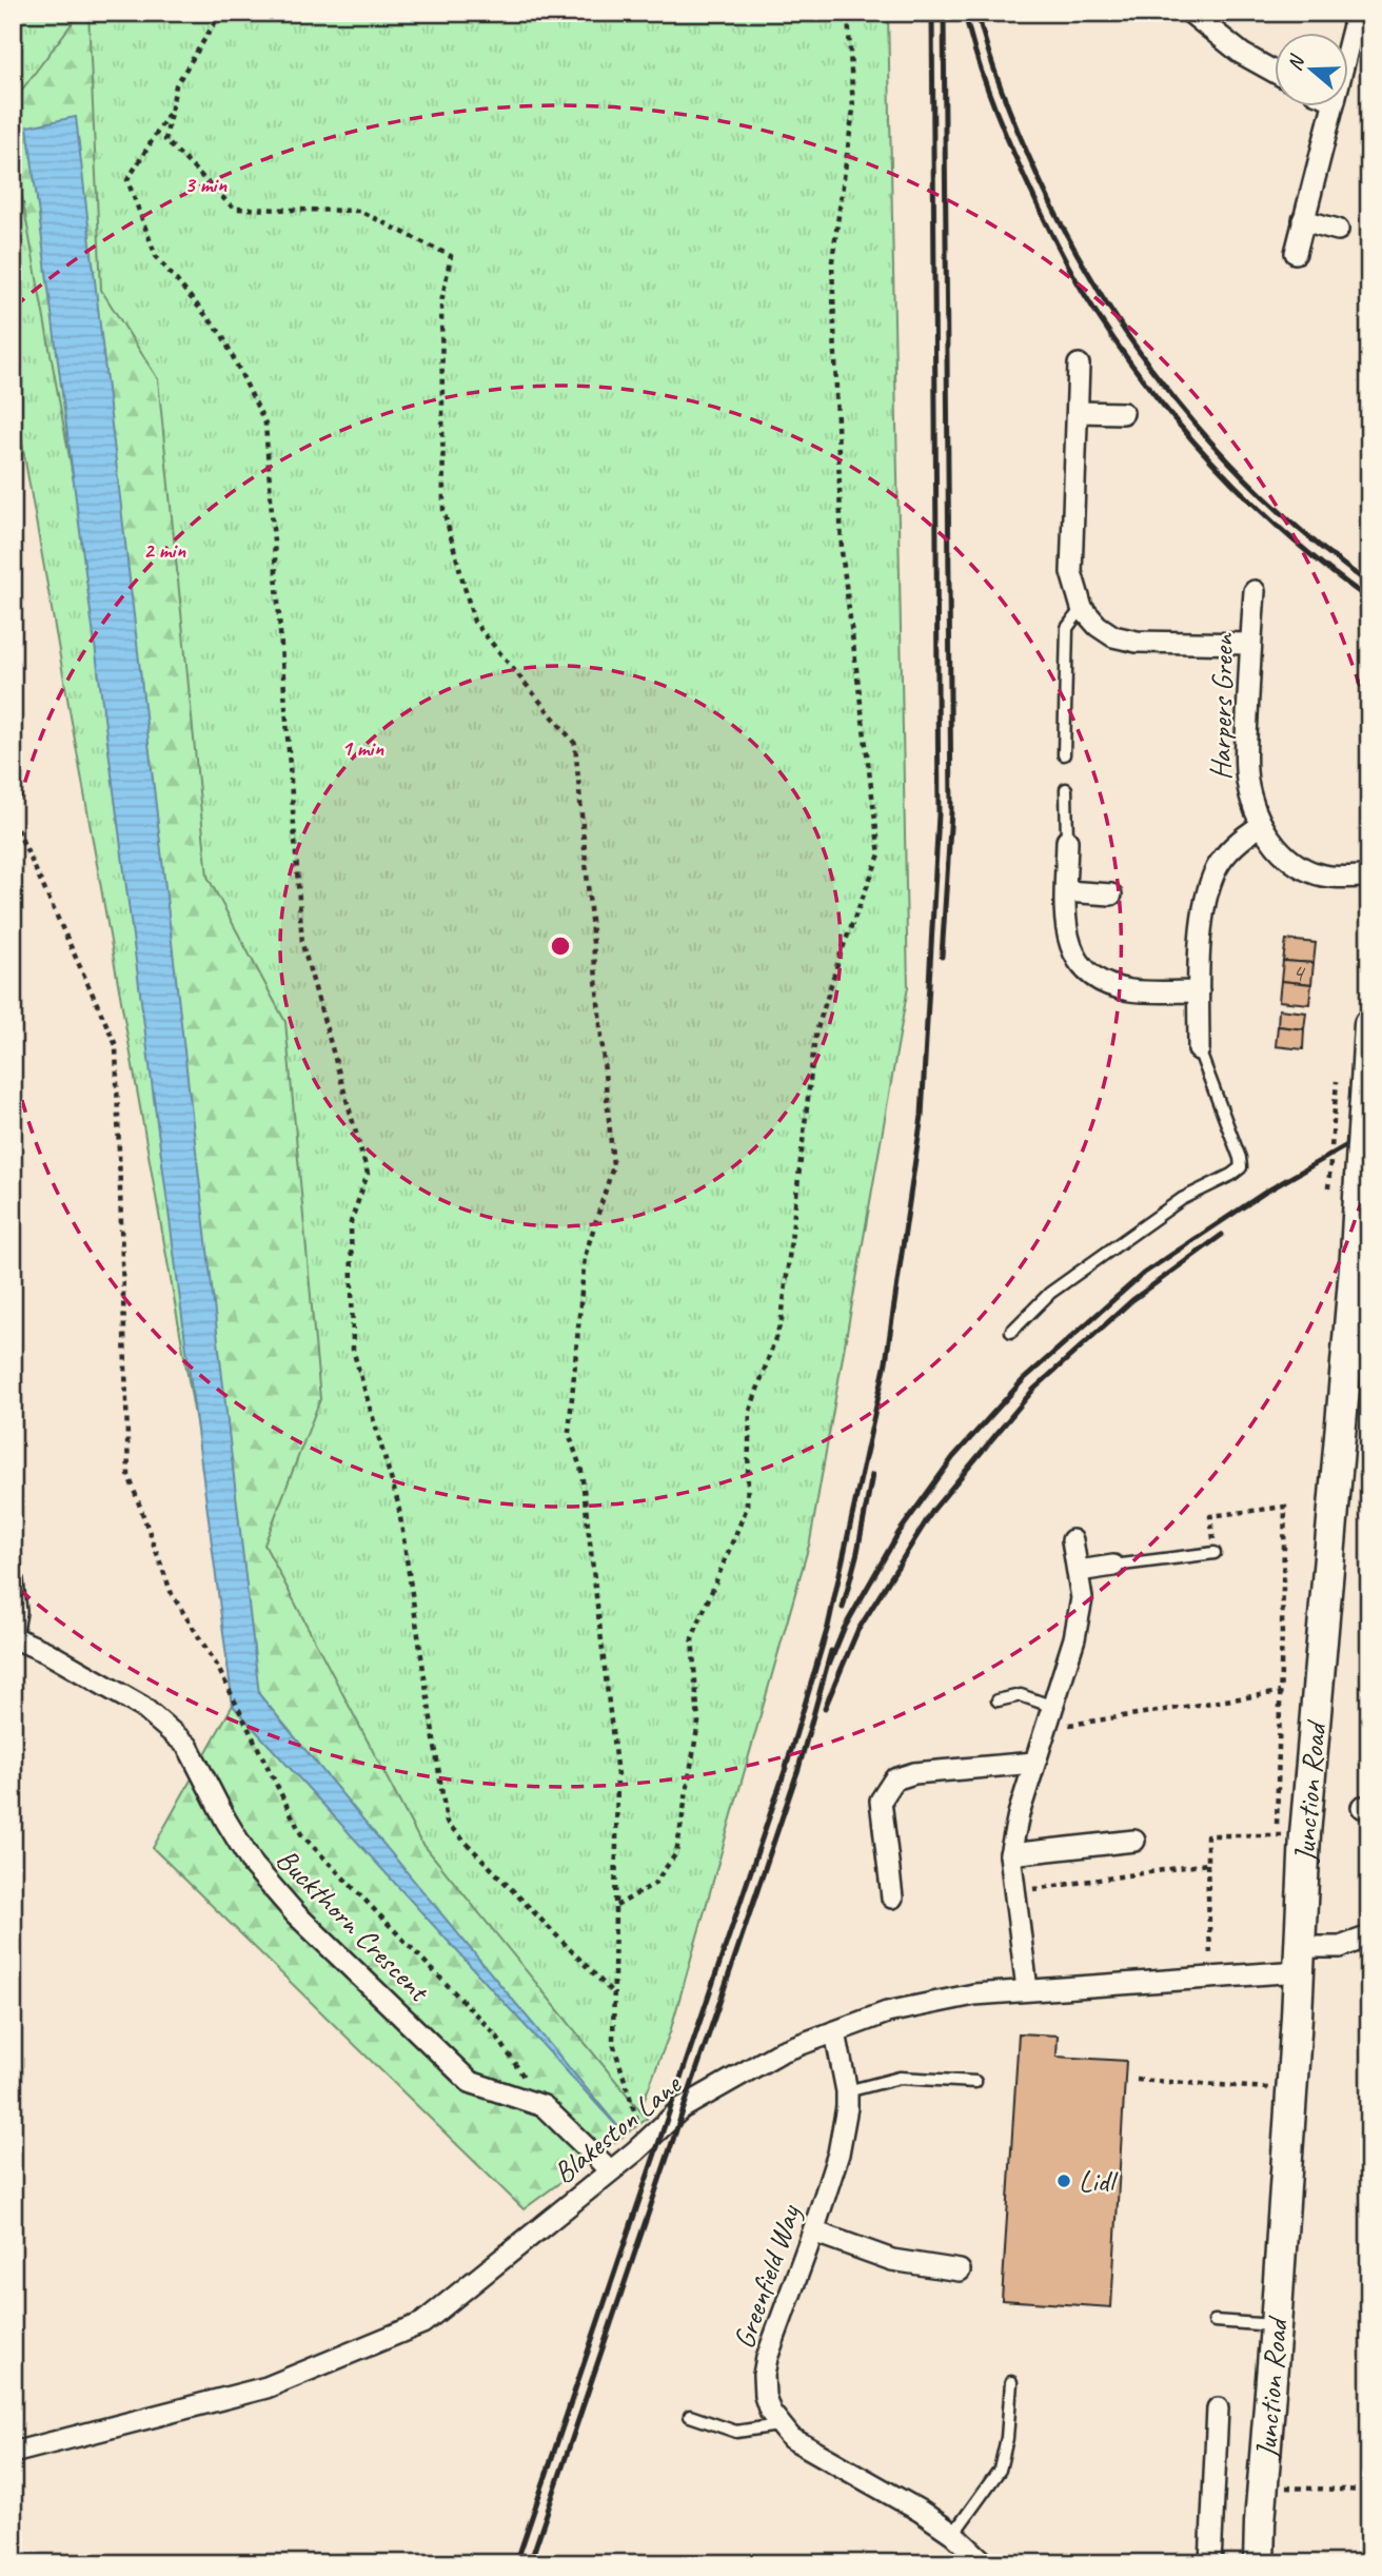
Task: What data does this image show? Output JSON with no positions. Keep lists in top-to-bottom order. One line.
{"streets":{"main road":["Junction Road"],"street":["Harpers Green","Buckthorn Crescent","Blakeston Lane","Greenfield Way"]},"crossings":[["Junction Road","Blakeston Lane"],["Buckthorn Crescent","Blakeston Lane"],["Blakeston Lane","Greenfield Way"]],"places":["Lidl"],"house_numbers":["4"],"north":"left","rings":["3 min","2 min","1 min"]}
